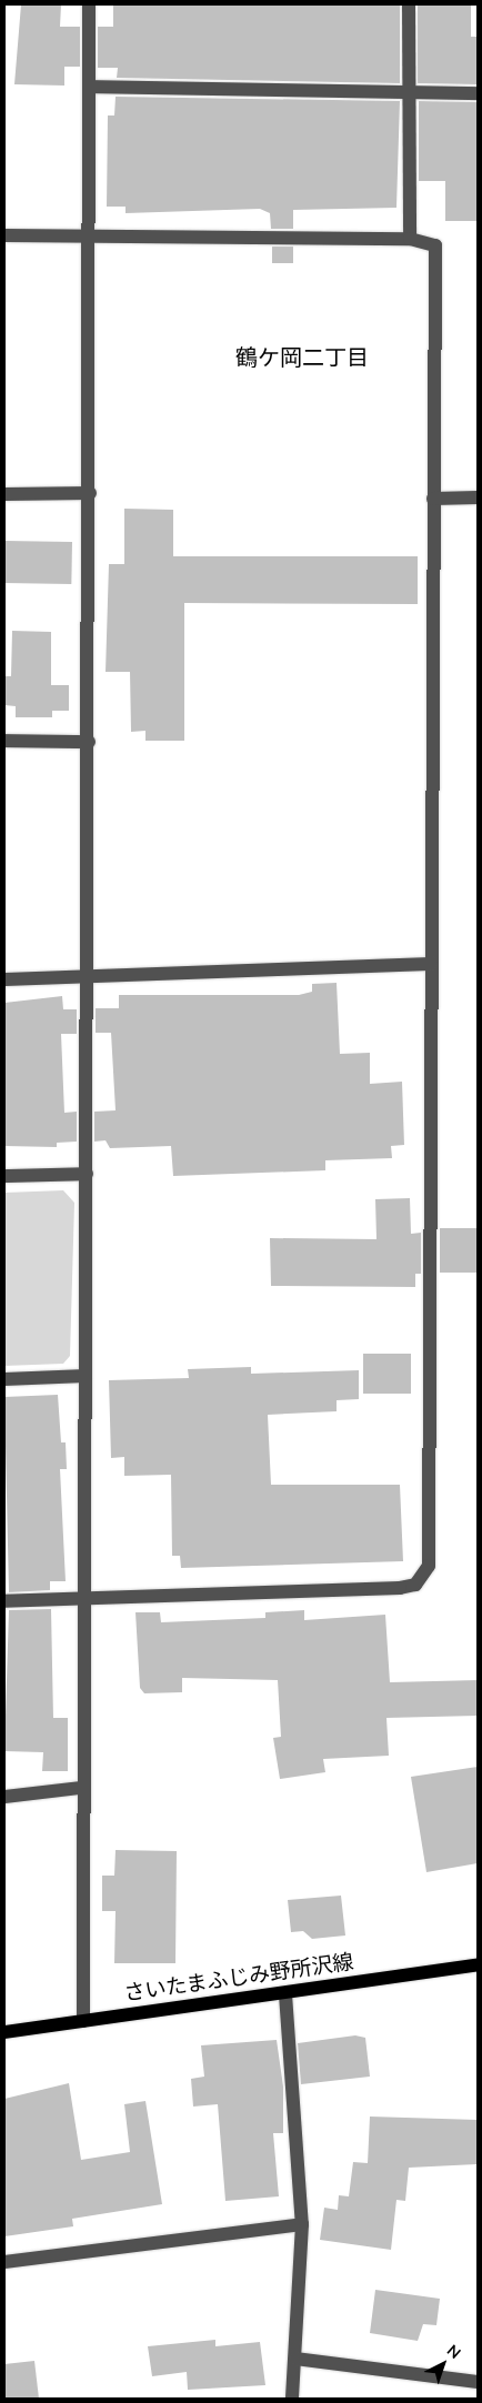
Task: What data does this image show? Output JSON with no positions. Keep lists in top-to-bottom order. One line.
{"streets":{"main road":["さいたまふじみ野所沢線"]},"districts":["鶴ケ岡二丁目"],"north":"top right"}
